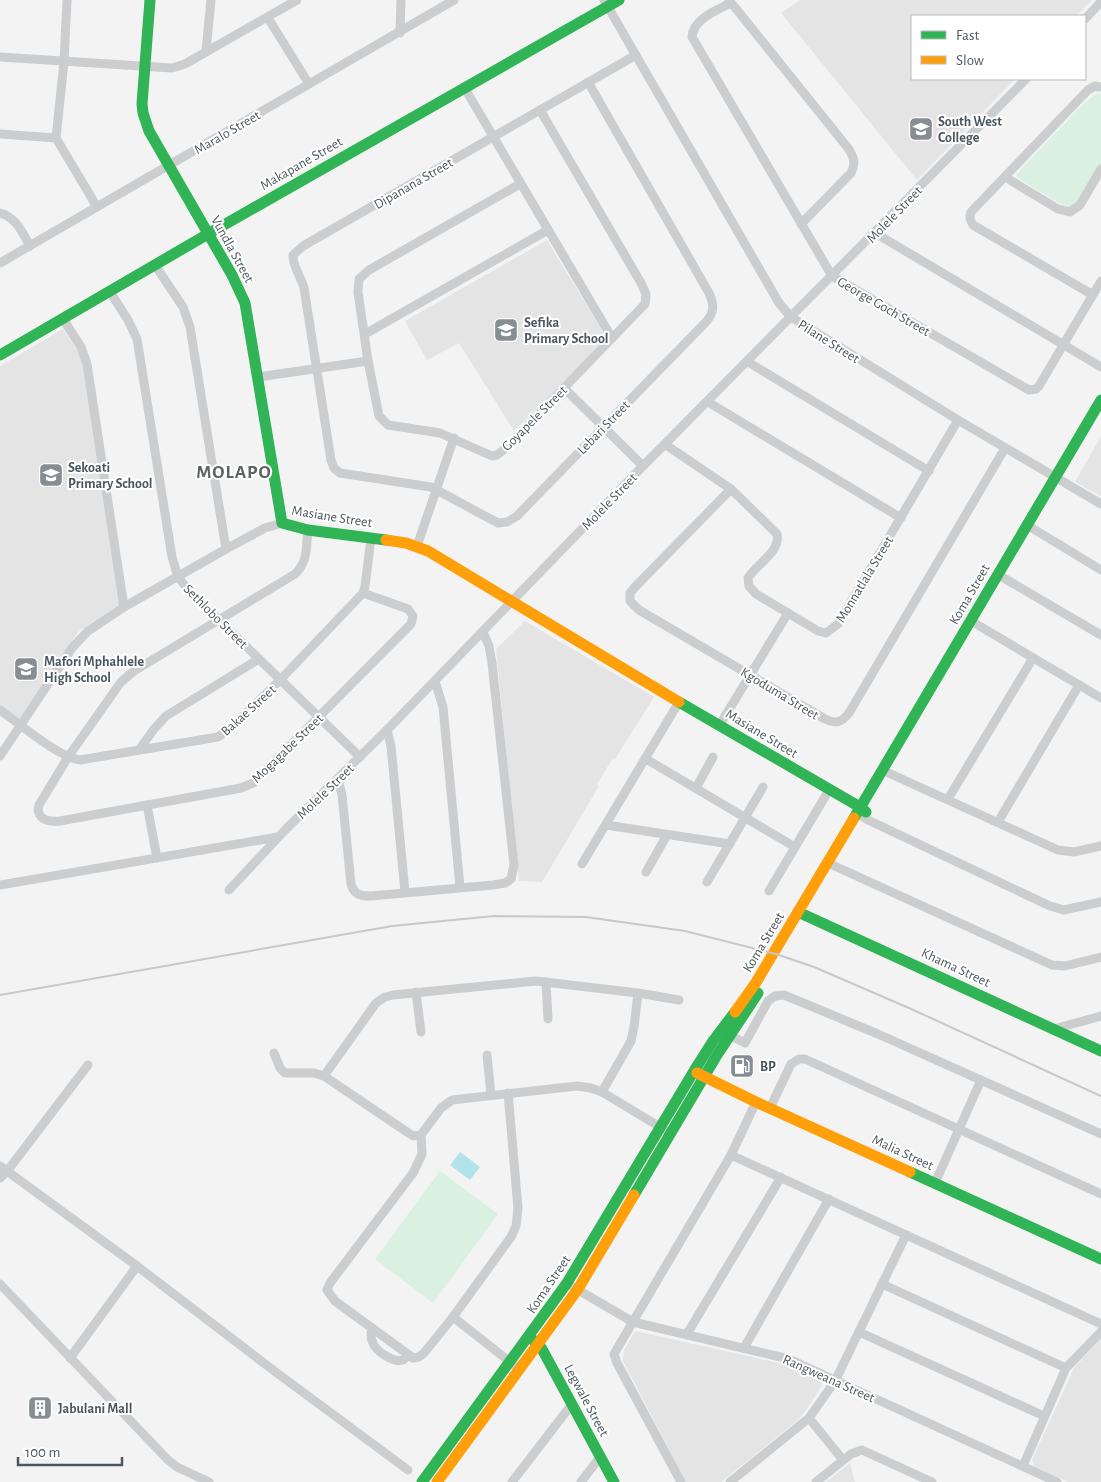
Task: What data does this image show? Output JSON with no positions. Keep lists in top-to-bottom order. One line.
{"streets":{"street":["Maralo Street","Makapane Street","Dipanana Street","Molele Street","Vundla Street","George Goch Street","Pilane Street","Goyapele Street","Lebari Street","Masiane Street","Monnatlala Street","Koma Street","Sethlobo Street","Kgoduma Street","Bakae Street","Mogagabe Street","Khama Street","Malia Street","Rangweana Street","Legwale Street"]},"crossings":[["Maralo Street","Vundla Street"],["Makapane Street","Vundla Street"],["Makapane Street","Pilane Street"],["Makapane Street","Sethlobo Street"],["Dipanana Street","Pilane Street"],["Dipanana Street","Goyapele Street"],["Dipanana Street","Lebari Street"],["Molele Street","George Goch Street"],["Molele Street","Pilane Street"],["Molele Street","Masiane Street"],["Molele Street","Monnatlala Street"],["Molele Street","Sethlobo Street"],["Vundla Street","Masiane Street"],["Pilane Street","Monnatlala Street"],["Pilane Street","Koma Street"],["Pilane Street","Kgoduma Street"],["Masiane Street","Koma Street"],["Masiane Street","Sethlobo Street"],["Masiane Street","Bakae Street"],["Monnatlala Street","Kgoduma Street"],["Koma Street","Khama Street"],["Koma Street","Malia Street"],["Koma Street","Rangweana Street"],["Koma Street","Legwale Street"],["Sethlobo Street","Bakae Street"],["Sethlobo Street","Mogagabe Street"],["Bakae Street","Mogagabe Street"]],"districts":["MOLAPO"],"places":{"school or university":["South West College","Sefika Primary School","Sekoati Primary School","Mafori Mphahlele High School"],"fuel station":["BP"],"building":["Jabulani Mall"]},"legend":["Fast","Slow"],"scale_bar":"100 m"}
